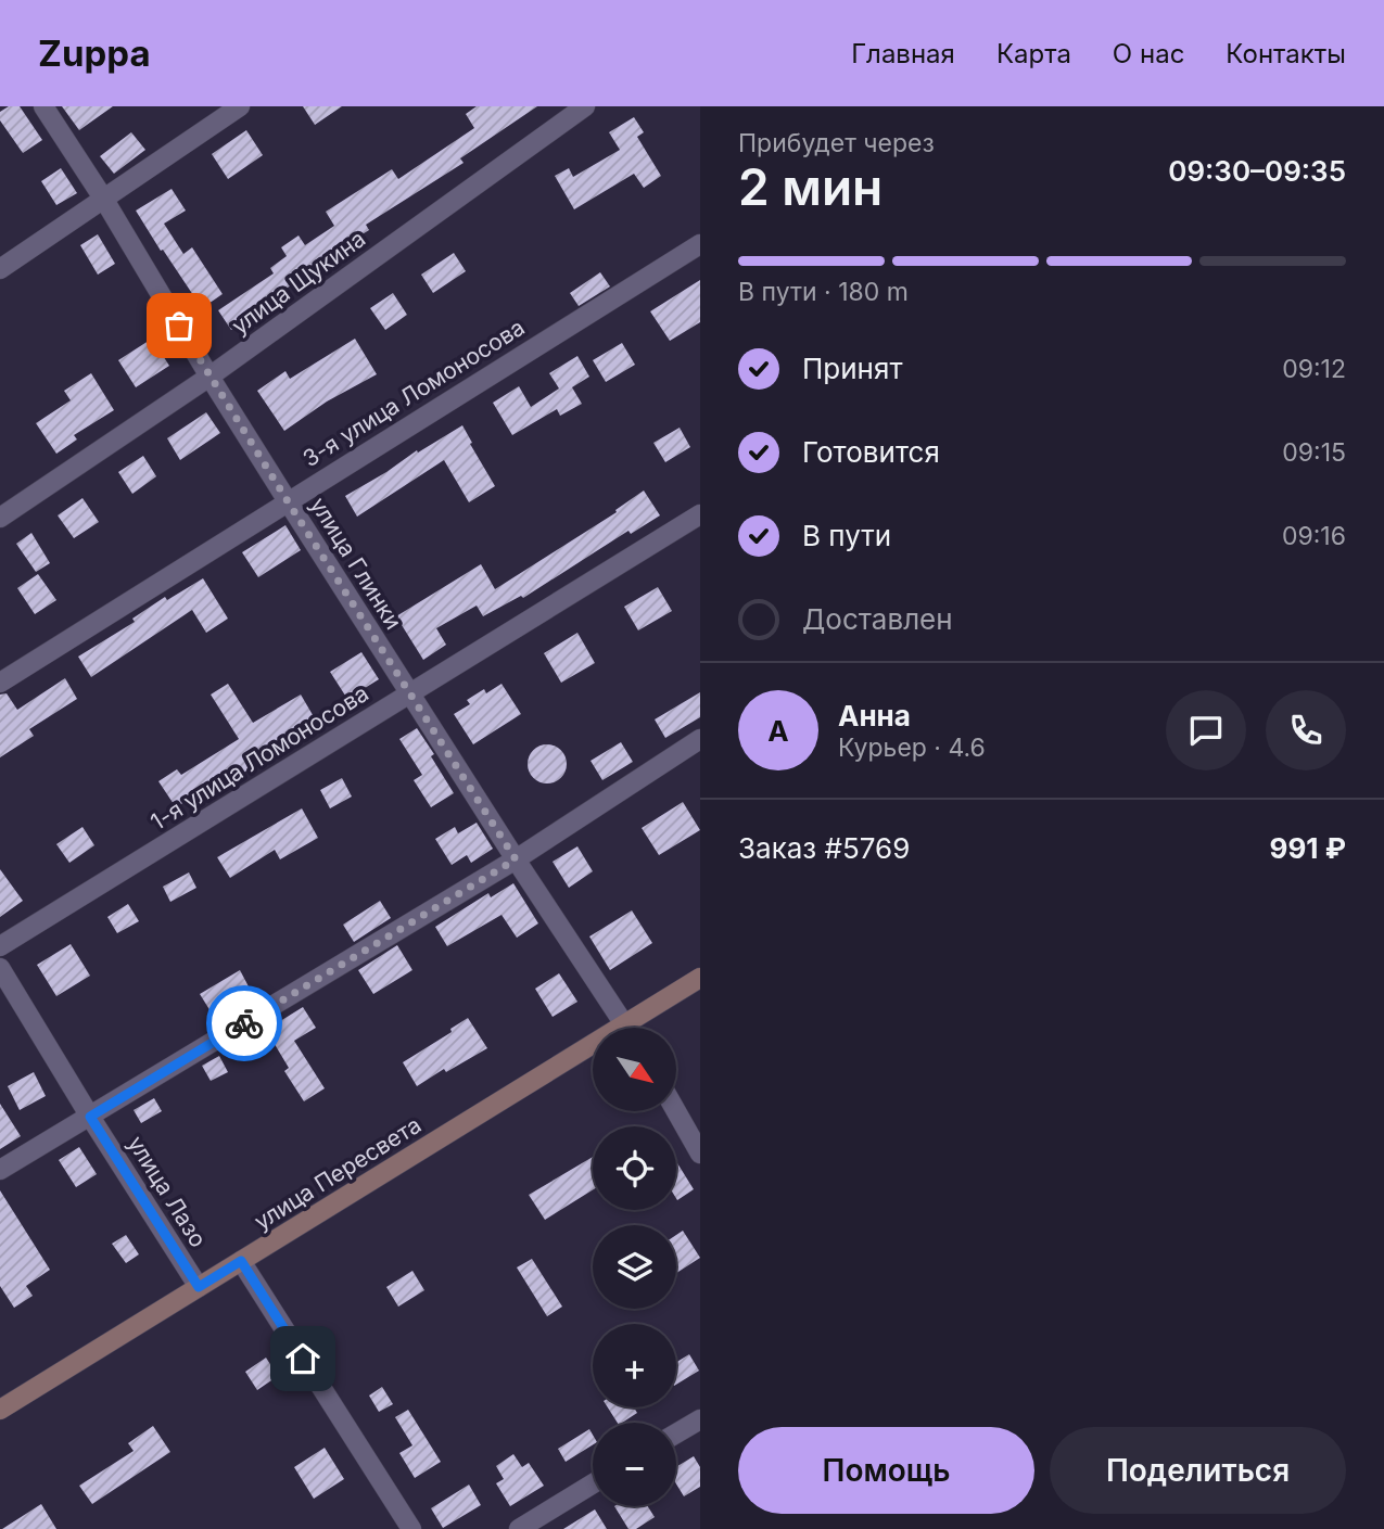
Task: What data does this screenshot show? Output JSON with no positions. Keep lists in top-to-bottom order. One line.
{"streets":{"main road":["улица Пересвета"],"street":["улица Щукина","3-я улица Ломоносова","улица Глинки","1-я улица Ломоносова","улица Лазо"]},"crossings":[["улица Щукина","улица Глинки"],["3-я улица Ломоносова","улица Глинки"],["улица Глинки","1-я улица Ломоносова"],["улица Пересвета","улица Лазо"]],"north":"bottom right","page":{"header":"Zuppa","nav":["Главная","Карта","О нас","Контакты"],"heading":["2 мин","Прибудет через","09:30–09:35"],"panel":["Анна","Курьер · 4.6","Заказ #5769","991 ₽"],"bar":"В пути · 180 m","list":[["Принят","09:12"],["Готовится","09:15"],["В пути","09:16"],"Доставлен"],"round":"А","map_buttons":["+","−"],"buttons":["Помощь","Поделиться"]}}
